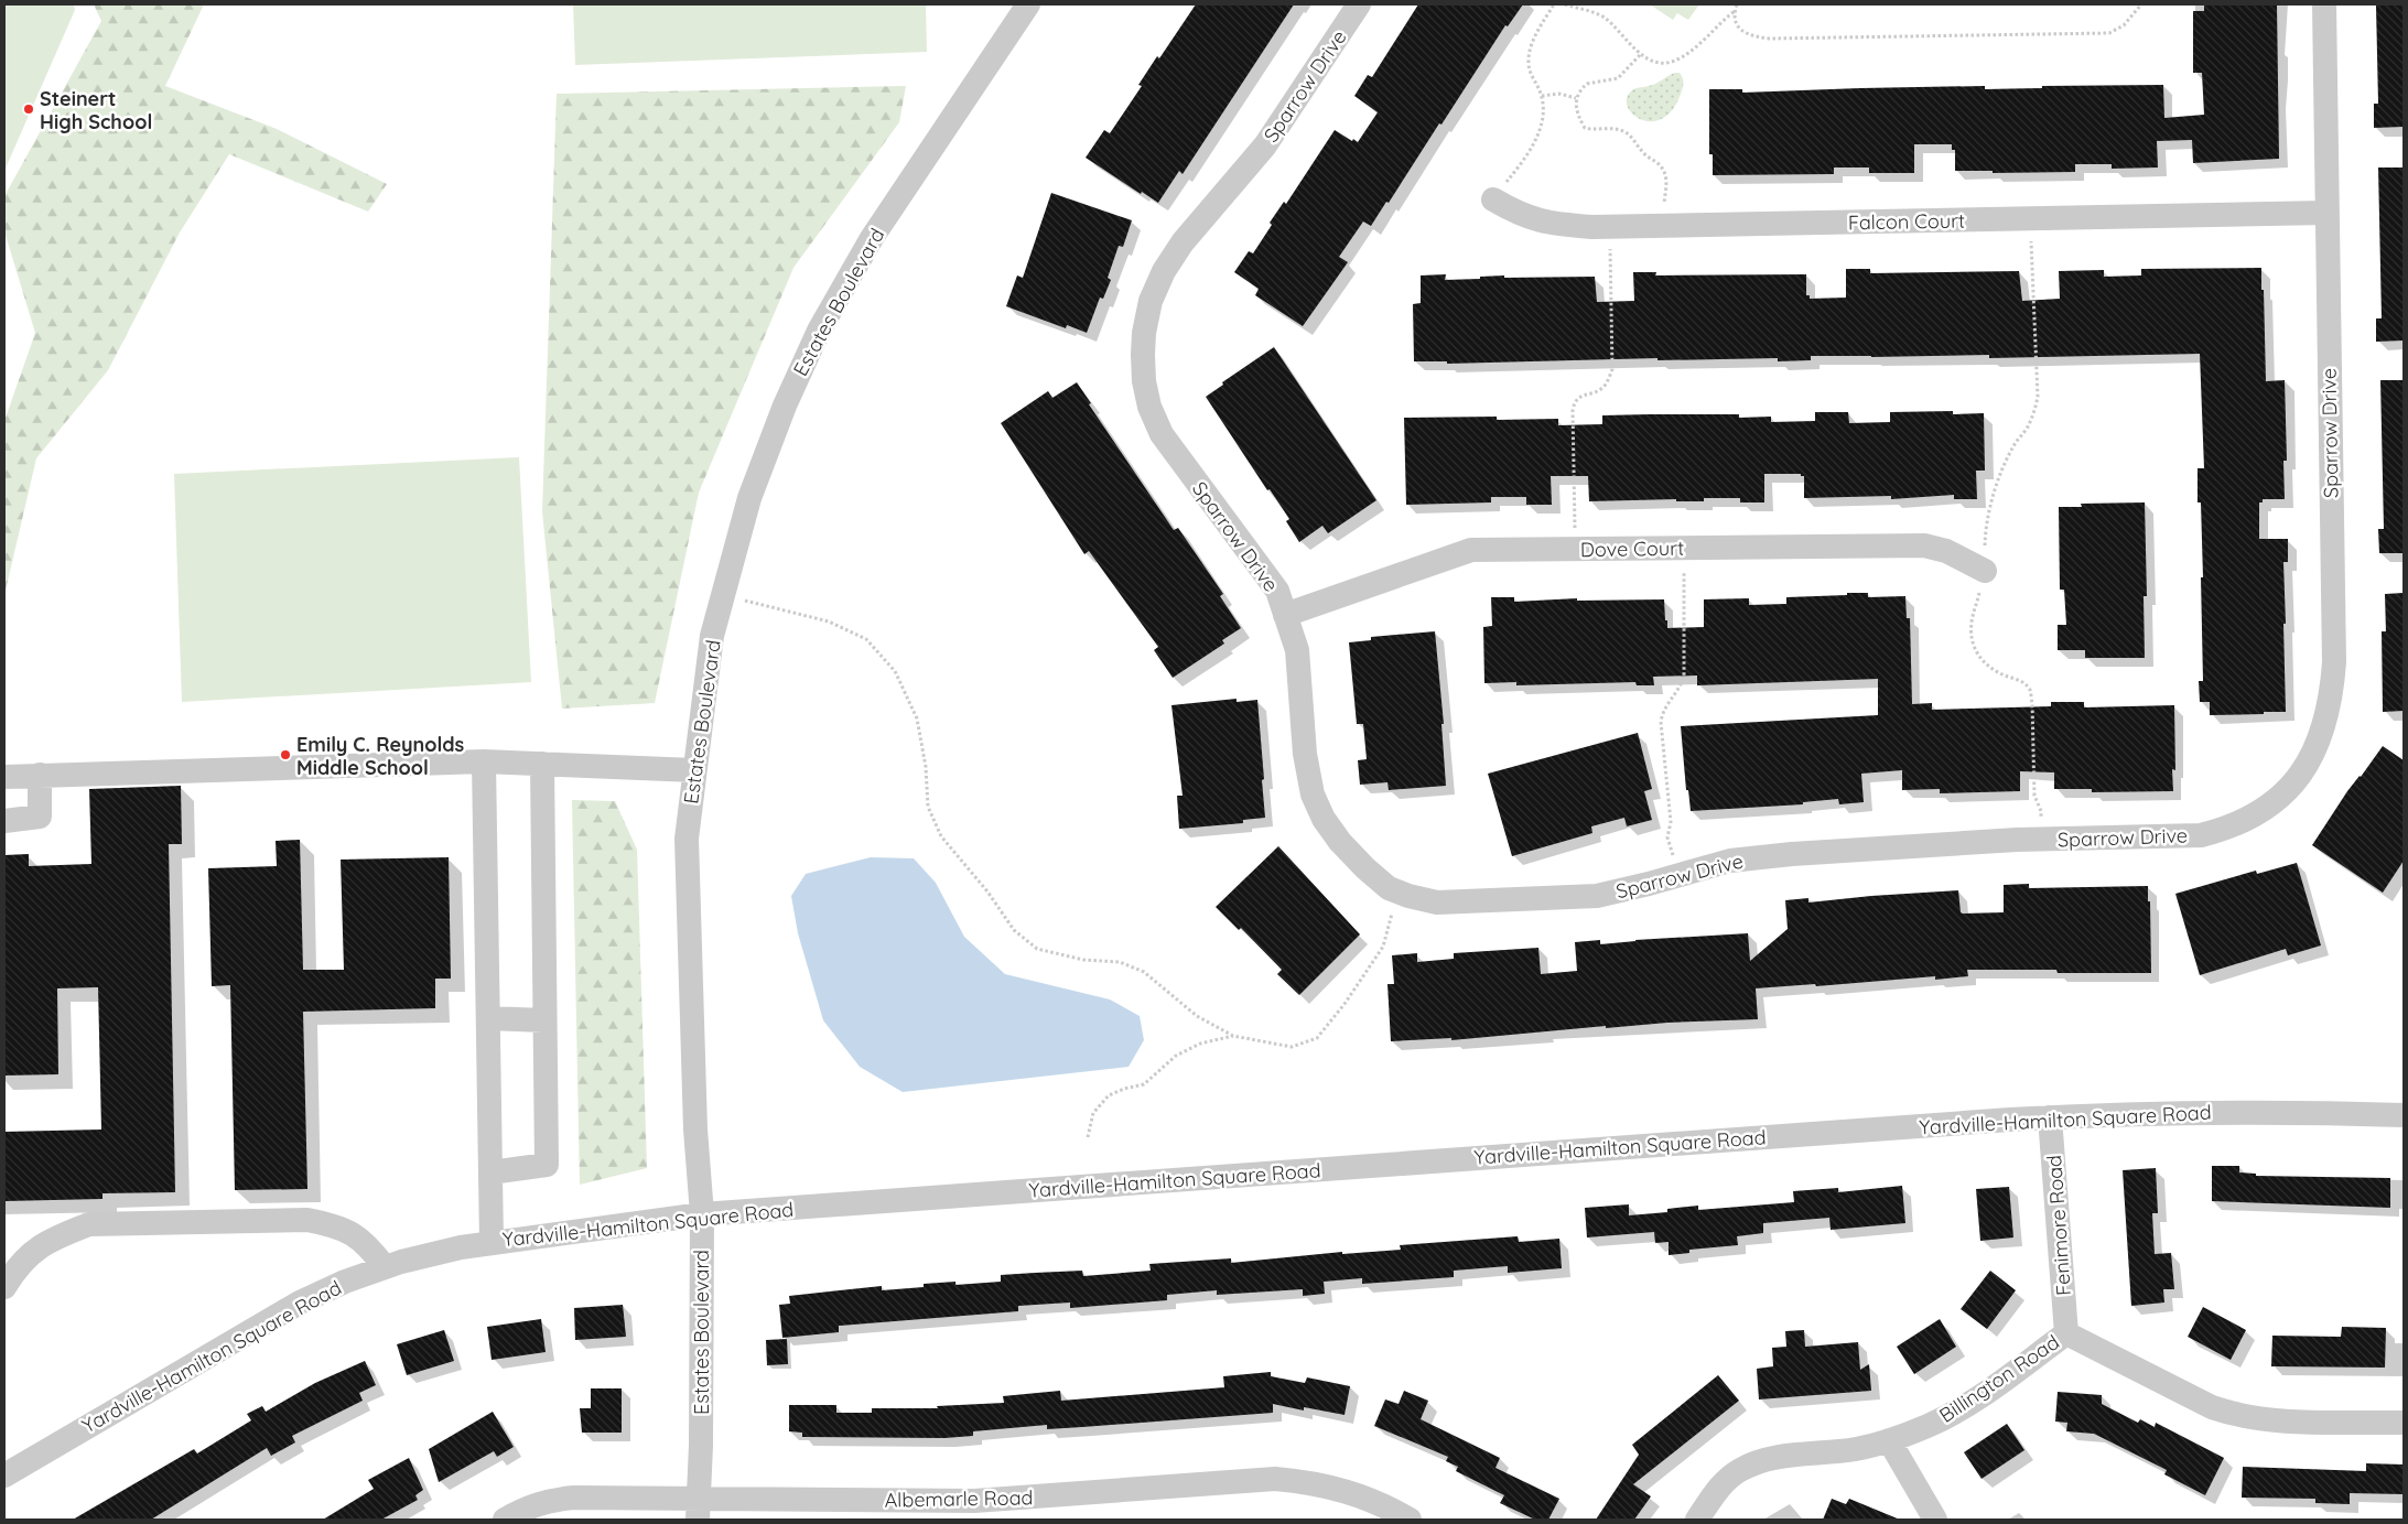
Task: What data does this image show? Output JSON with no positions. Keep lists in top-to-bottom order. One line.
{"streets":{"street":["Sparrow Drive","Falcon Court","Estates Boulevard","Dove Court","Yardville-Hamilton Square Road","Fenimore Road","Billington Road","Albemarle Road"]},"crossings":[["Sparrow Drive","Falcon Court"],["Sparrow Drive","Dove Court"],["Estates Boulevard","Yardville-Hamilton Square Road"],["Estates Boulevard","Albemarle Road"],["Yardville-Hamilton Square Road","Fenimore Road"],["Fenimore Road","Billington Road"]],"places":["Steinert High School","Emily C. Reynolds Middle School"]}
